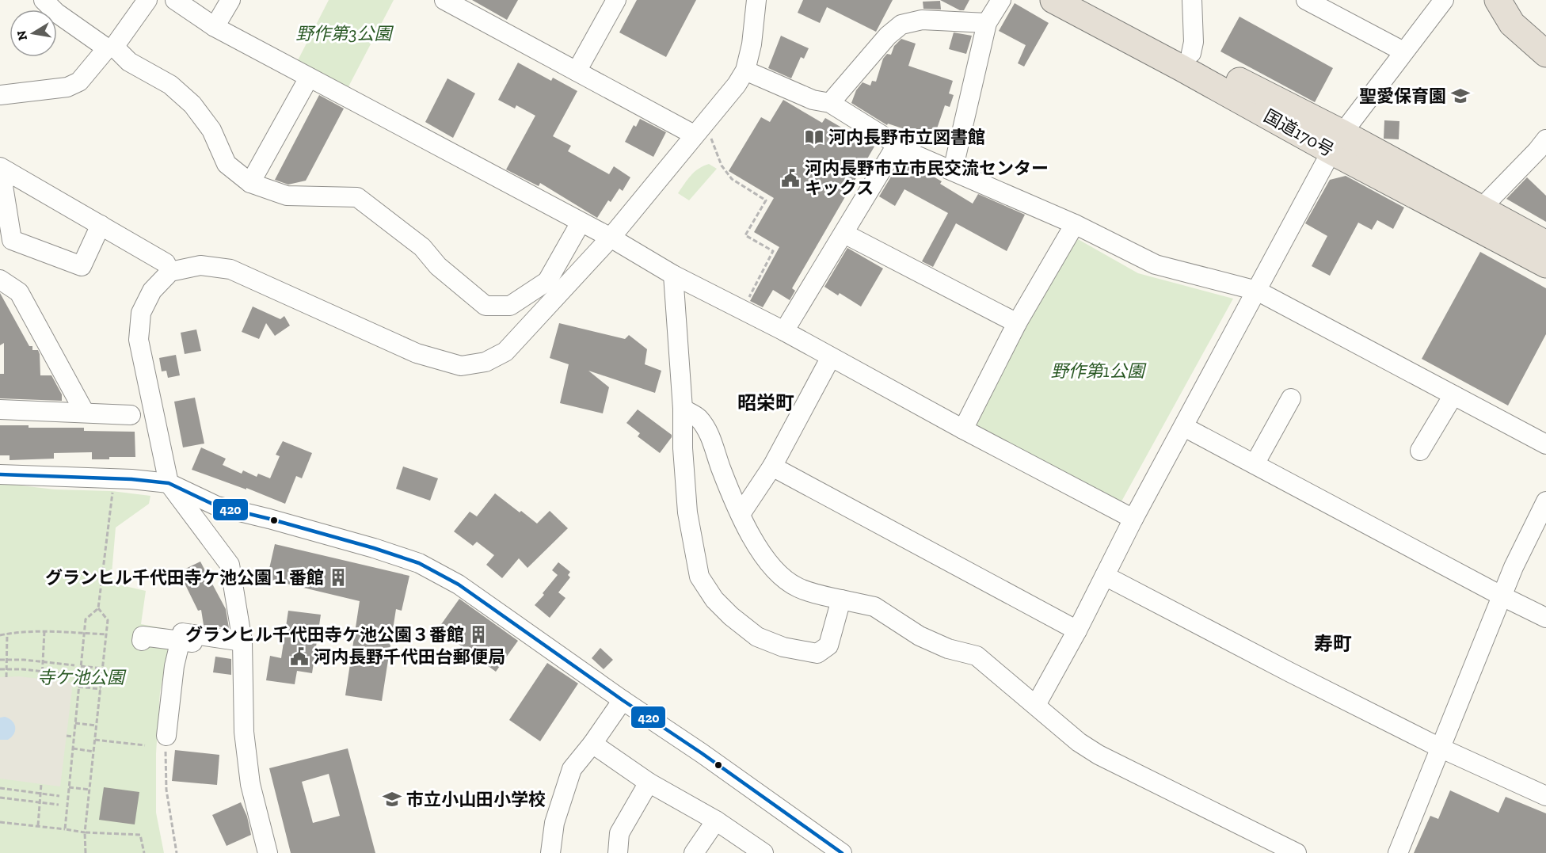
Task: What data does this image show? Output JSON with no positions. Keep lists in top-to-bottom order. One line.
{"streets":{"highway":["国道170号"]},"districts":["昭栄町","寿町"],"parks":["野作第3公園","野作第1公園","寺ケ池公園"],"places":{"school or university":["聖愛保育園","市立小山田小学校"],"library":["河内長野市立図書館"],"public building":["河内長野市立市民交流センター キックス","河内長野千代田台郵便局"],"building":["グランヒル千代田寺ケ池公園１番館","グランヒル千代田寺ケ池公園３番館"]},"lines":["transit line 420"],"north":"left"}
